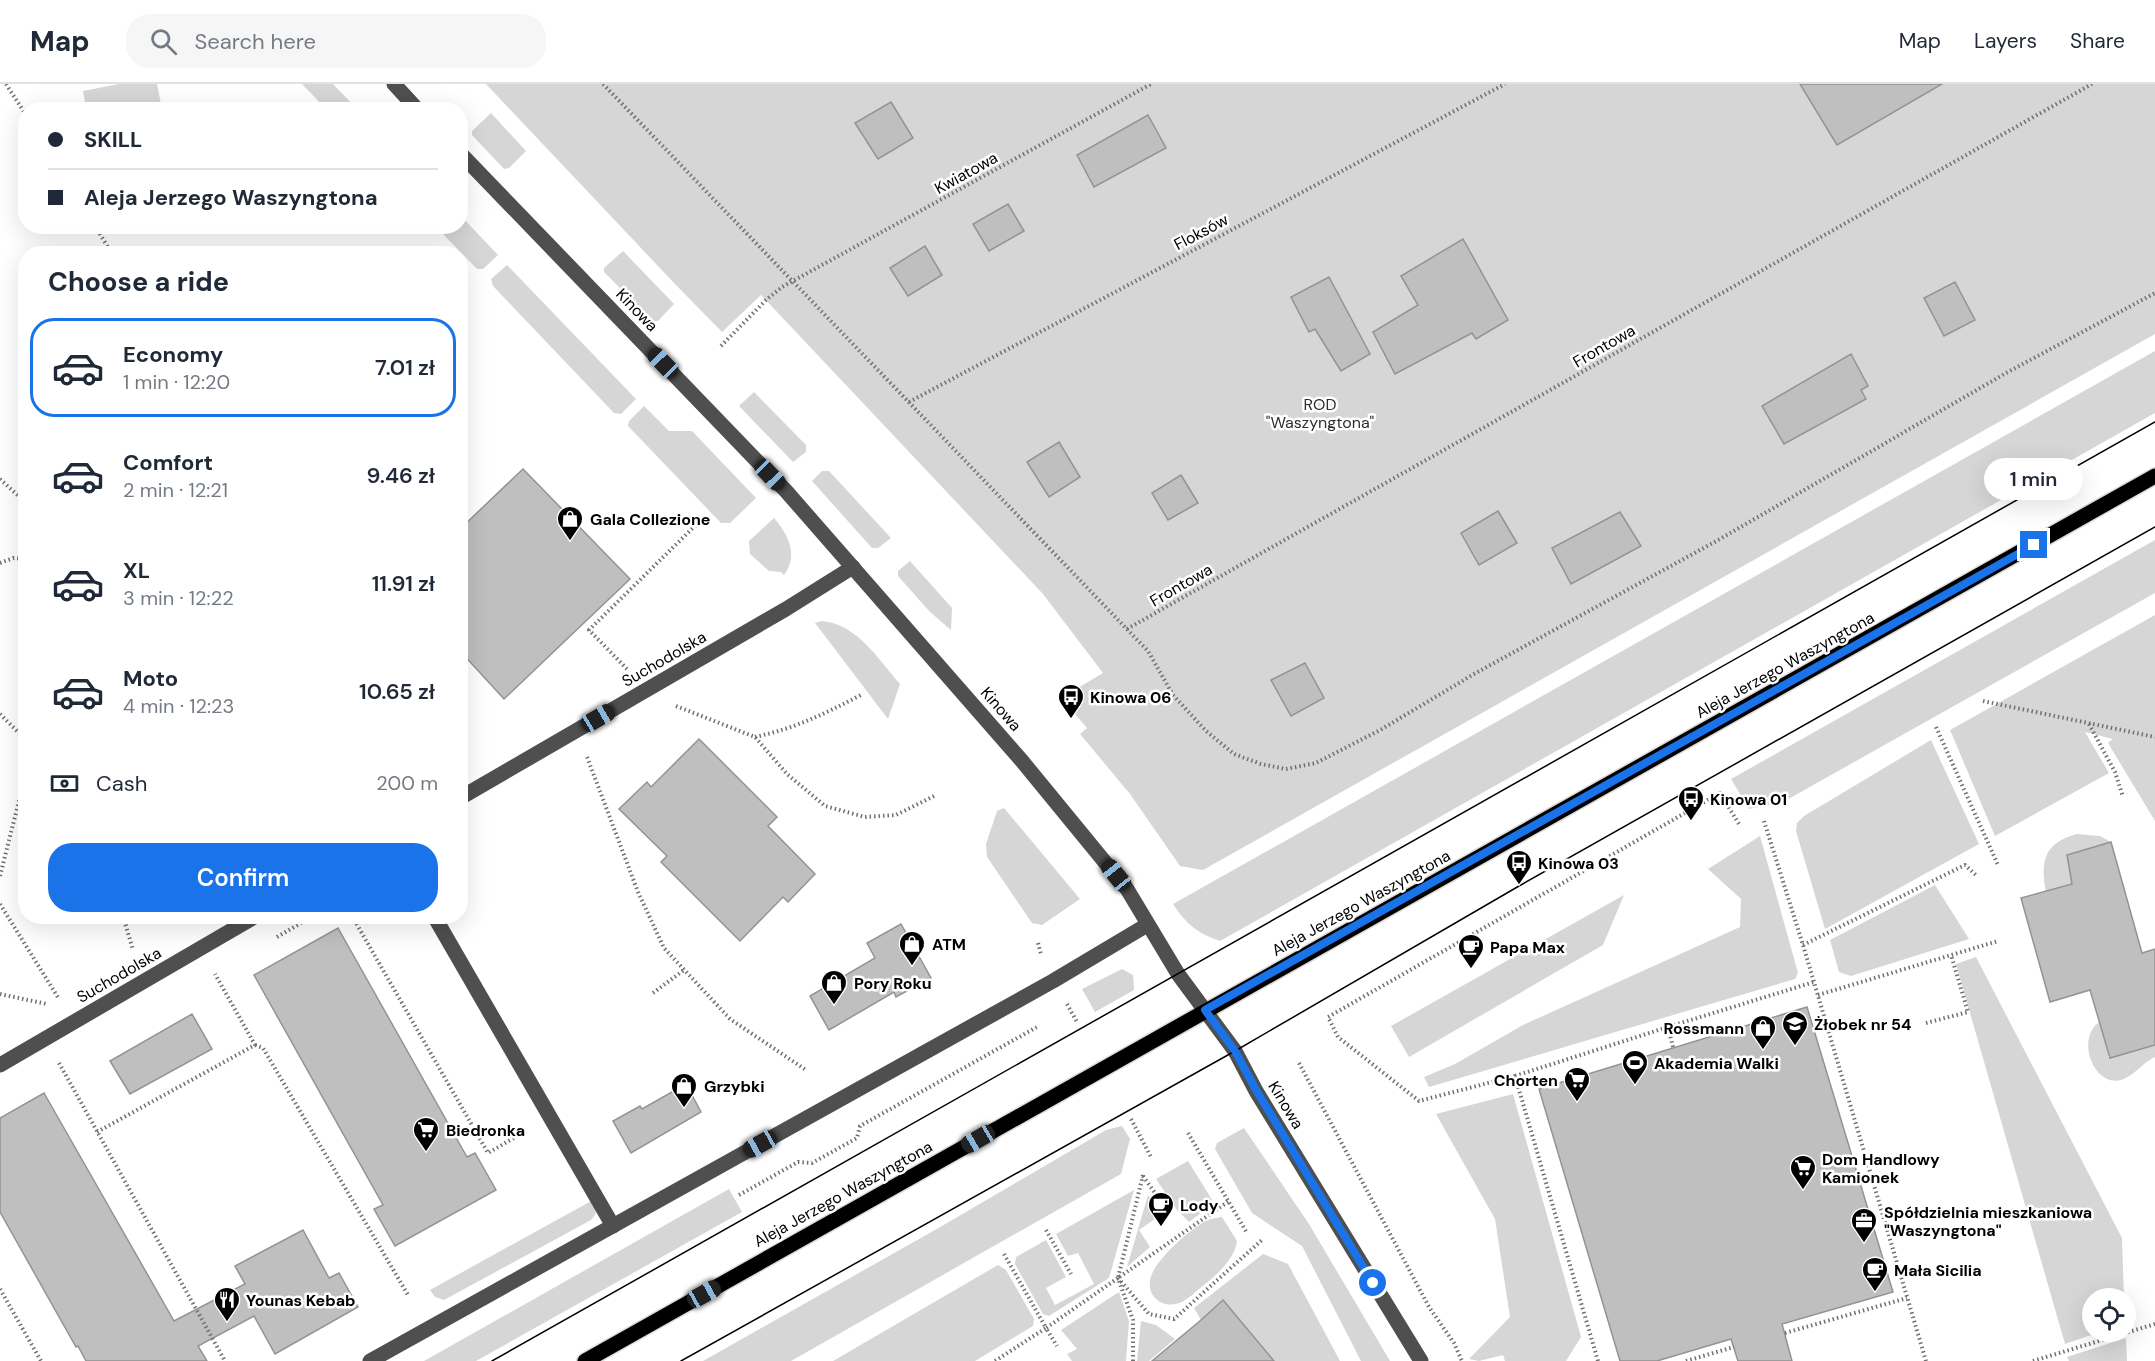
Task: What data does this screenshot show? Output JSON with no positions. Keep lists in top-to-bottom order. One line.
{"streets":{"main road":["Aleja Jerzego Waszyngtona"],"street":["Kinowa","Suchodolska"],"path":["Kwiatowa","Floksów","Frontowa"]},"crossings":[["Kinowa","Suchodolska"],["Kinowa","Aleja Jerzego Waszyngtona"]],"parks":["ROD \"Waszyngtona\""],"places":{"shop":["Gala Collezione","ATM","Pory Roku","Rossmann","Grzybki"],"bus stop":["Kinowa 06","Kinowa 01","Kinowa 03"],"cafe":["Papa Max","Lody","Mała Sicilia"],"school or university":["Żłobek nr 54"],"sports":["Akademia Walki"],"supermarket":["Chorten","Biedronka","Dom Handlowy Kamionek"],"office":["Spółdzielnia mieszkaniowa \"Waszyngtona\""],"restaurant":["Younas Kebab"]},"page":{"header":"Map","search":"Search here","nav":["Map","Layers","Share"],"banner":["SKILL","Aleja Jerzego Waszyngtona"],"heading":"Choose a ride","list":[{"name":"Economy","note":"1 min · 12:20","value":"7.01 zł"},{"name":"Comfort","note":"2 min · 12:21","value":"9.46 zł"},{"name":"XL","note":"3 min · 12:22","value":"11.91 zł"},{"name":"Moto","note":"4 min · 12:23","value":"10.65 zł"}],"bubble":"1 min","pay":["Cash","200 m"],"buttons":"Confirm"}}
